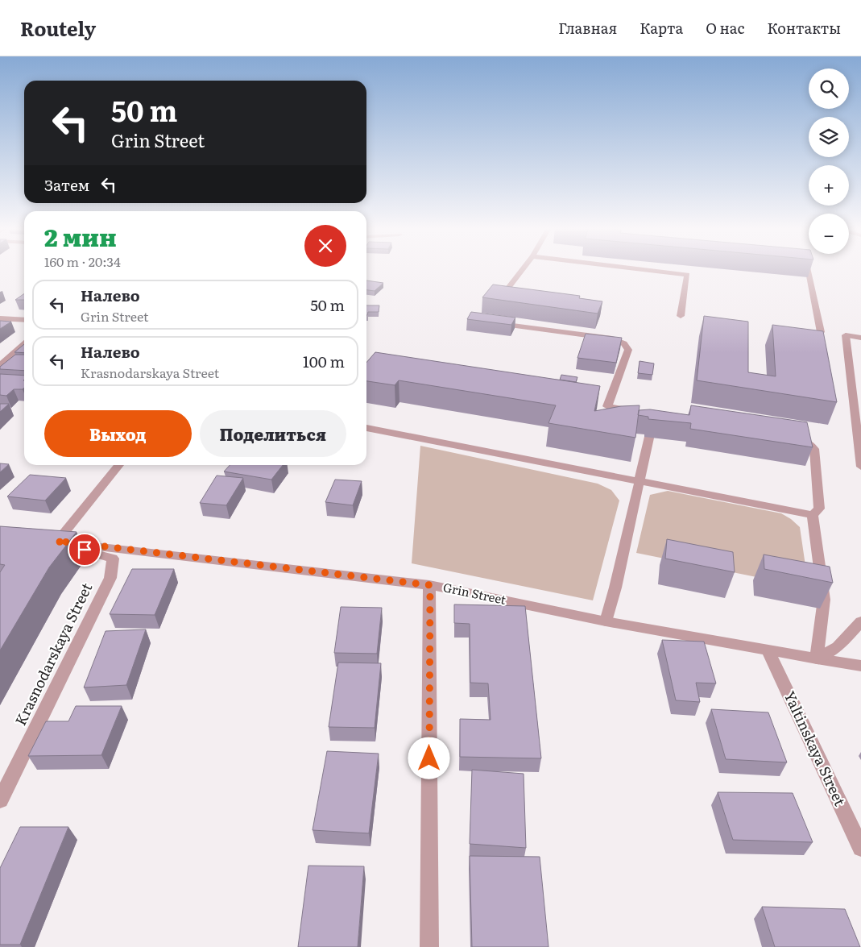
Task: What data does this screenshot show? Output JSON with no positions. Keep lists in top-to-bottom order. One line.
{"streets":{"street":["Grin Street","Krasnodarskaya Street","Yaltinskaya Street"]},"crossings":[["Grin Street","Krasnodarskaya Street"],["Grin Street","Yaltinskaya Street"]],"page":{"header":"Routely","nav":["Главная","Карта","О нас","Контакты"],"map_buttons":["+","−"],"turn":["50 m","Grin Street"],"then":"Затем","heading":["2 мин","160 m · 20:34"],"list":[{"name":"Налево","note":"Grin Street","value":"50 m"},{"name":"Налево","note":"Krasnodarskaya Street","value":"100 m"}],"buttons":["Выход","Поделиться"]}}
